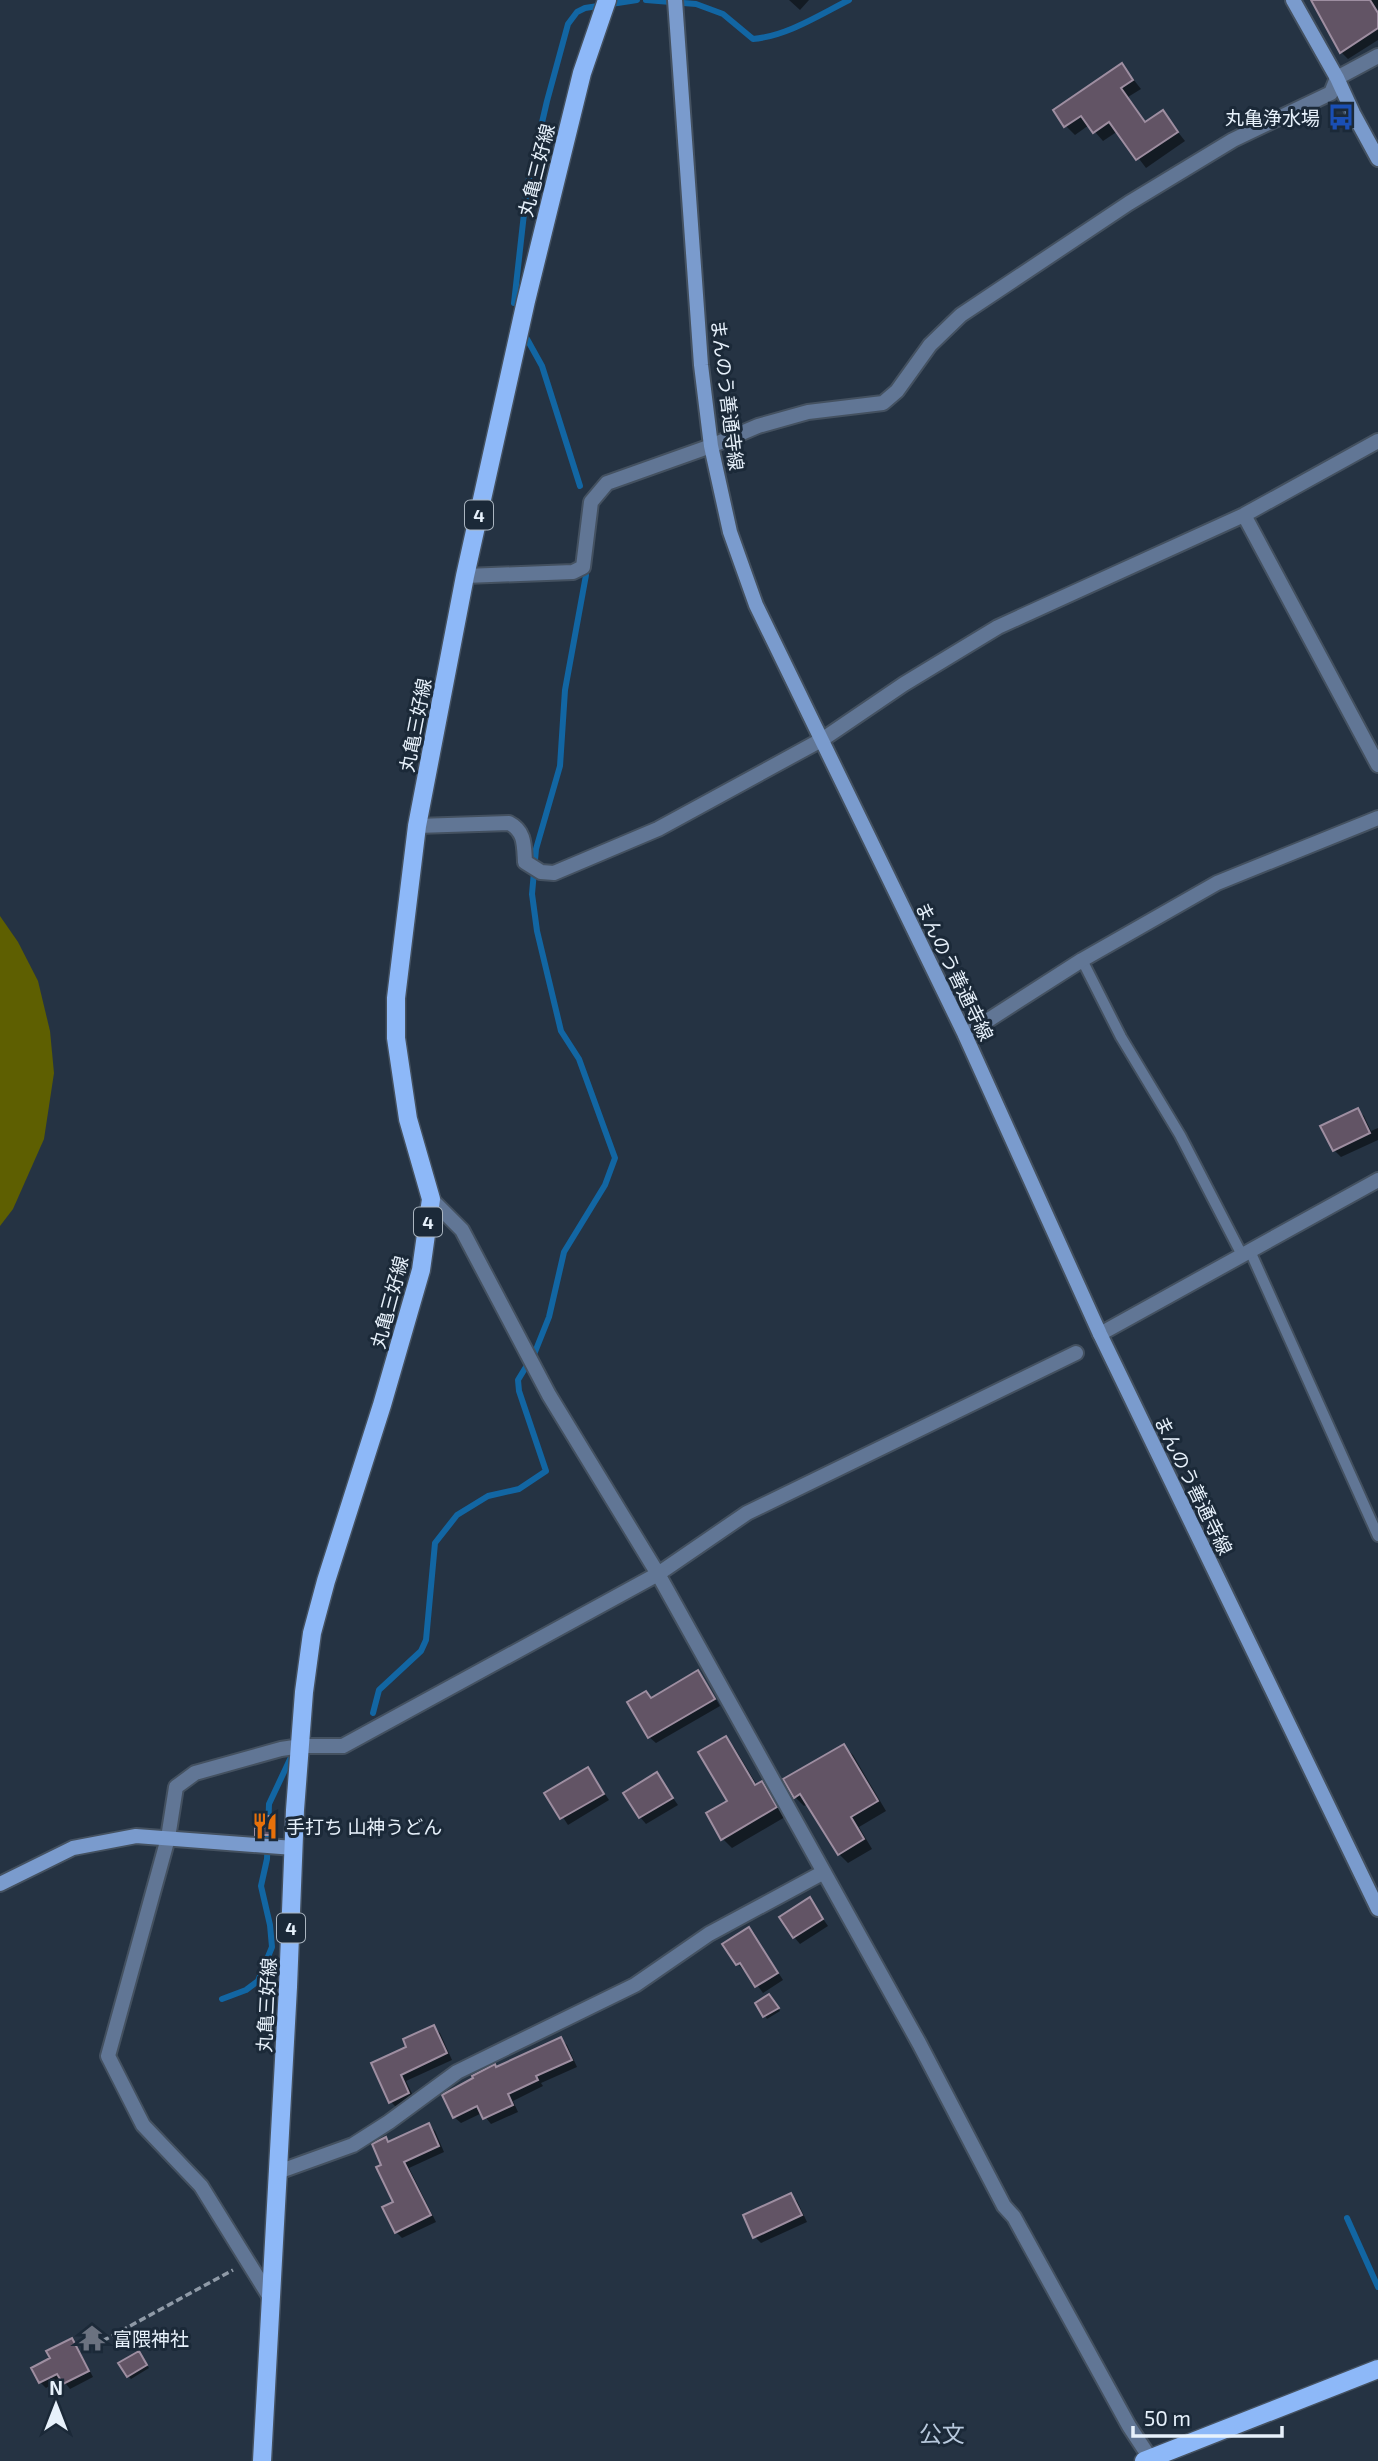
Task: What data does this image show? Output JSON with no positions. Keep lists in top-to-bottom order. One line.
{"streets":{"main road":["丸亀三好線","まんのう善通寺線","4"]},"districts":["公文"],"places":{"bus stop":["丸亀浄水場"],"restaurant":["手打ち 山神うどん"],"temple":["富隈神社"]},"scale_bar":"50 m","north":"top"}
